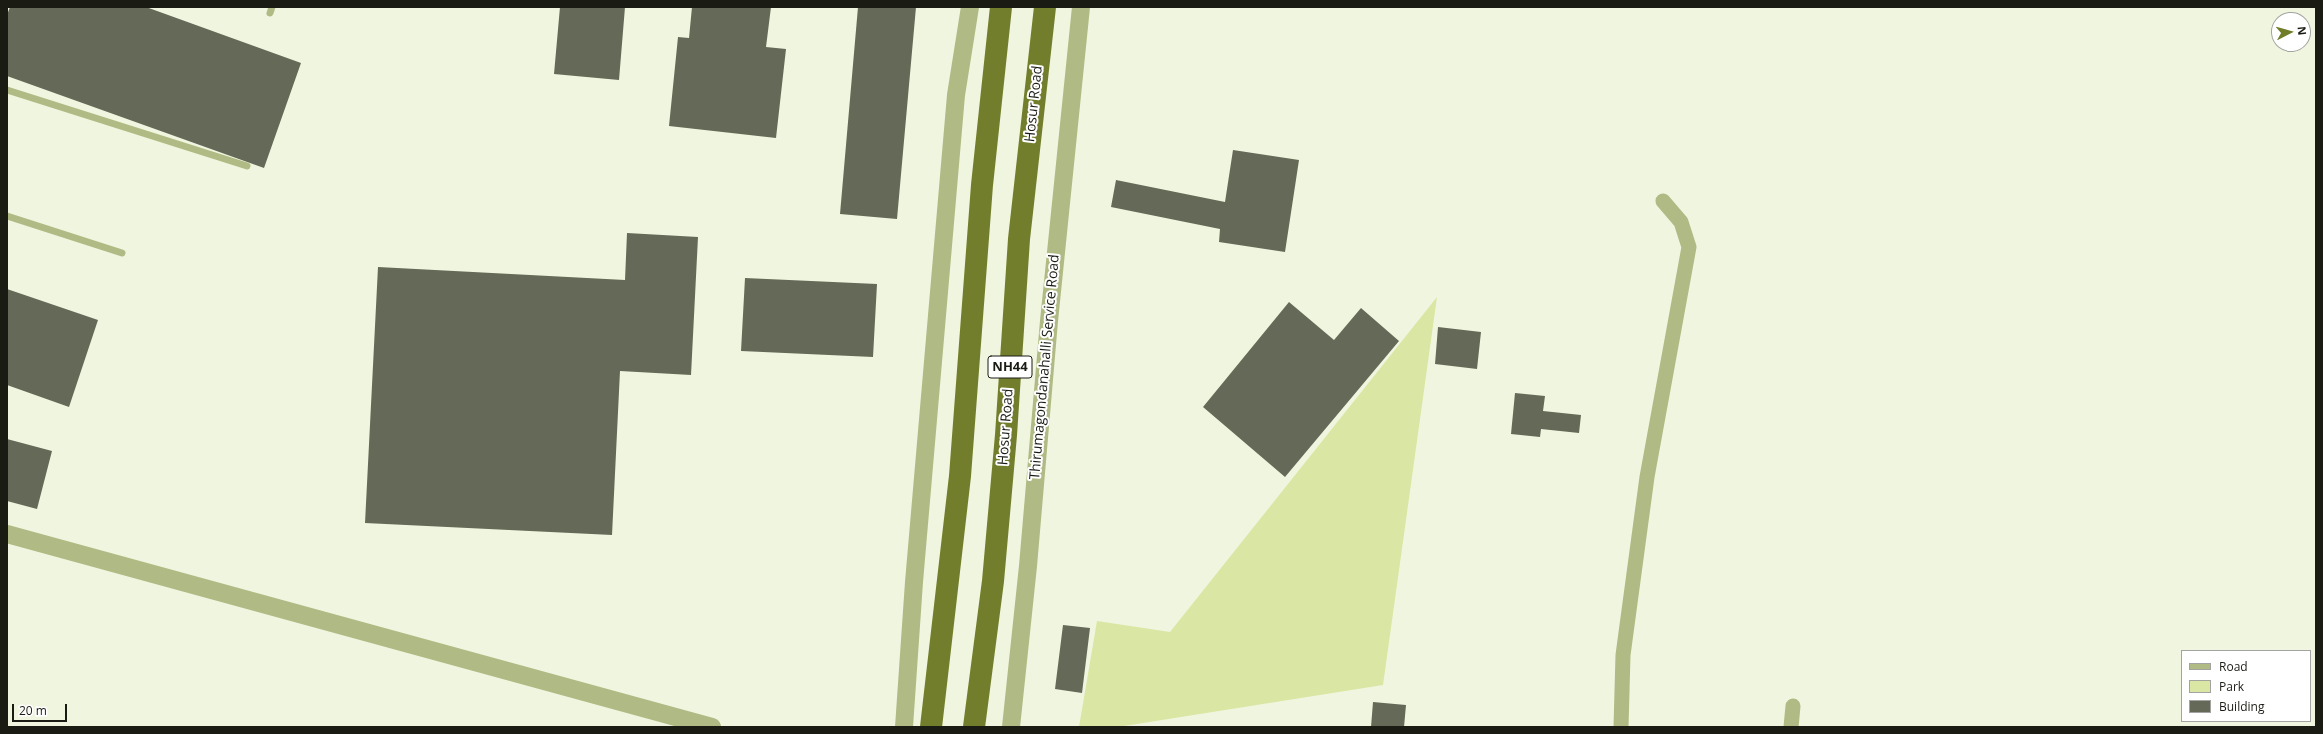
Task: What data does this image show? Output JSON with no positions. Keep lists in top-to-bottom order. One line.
{"streets":{"highway":["Hosur Road","NH44"],"street":["Thirumagondanahalli Service Road"]},"legend":["Road","Park","Building"],"scale_bar":"20 m","north":"right"}
